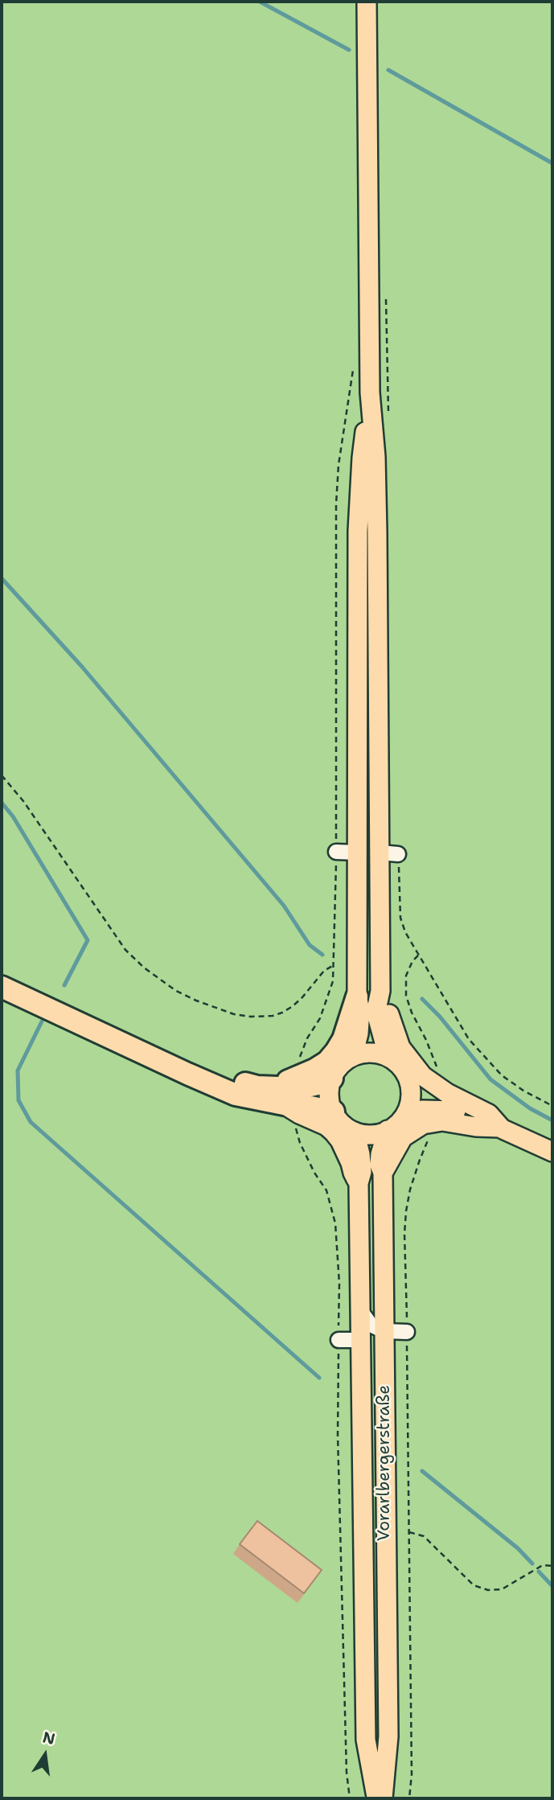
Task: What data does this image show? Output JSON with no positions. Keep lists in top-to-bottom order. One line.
{"streets":{"main road":["Vorarlbergerstraße"]},"north":"top"}
